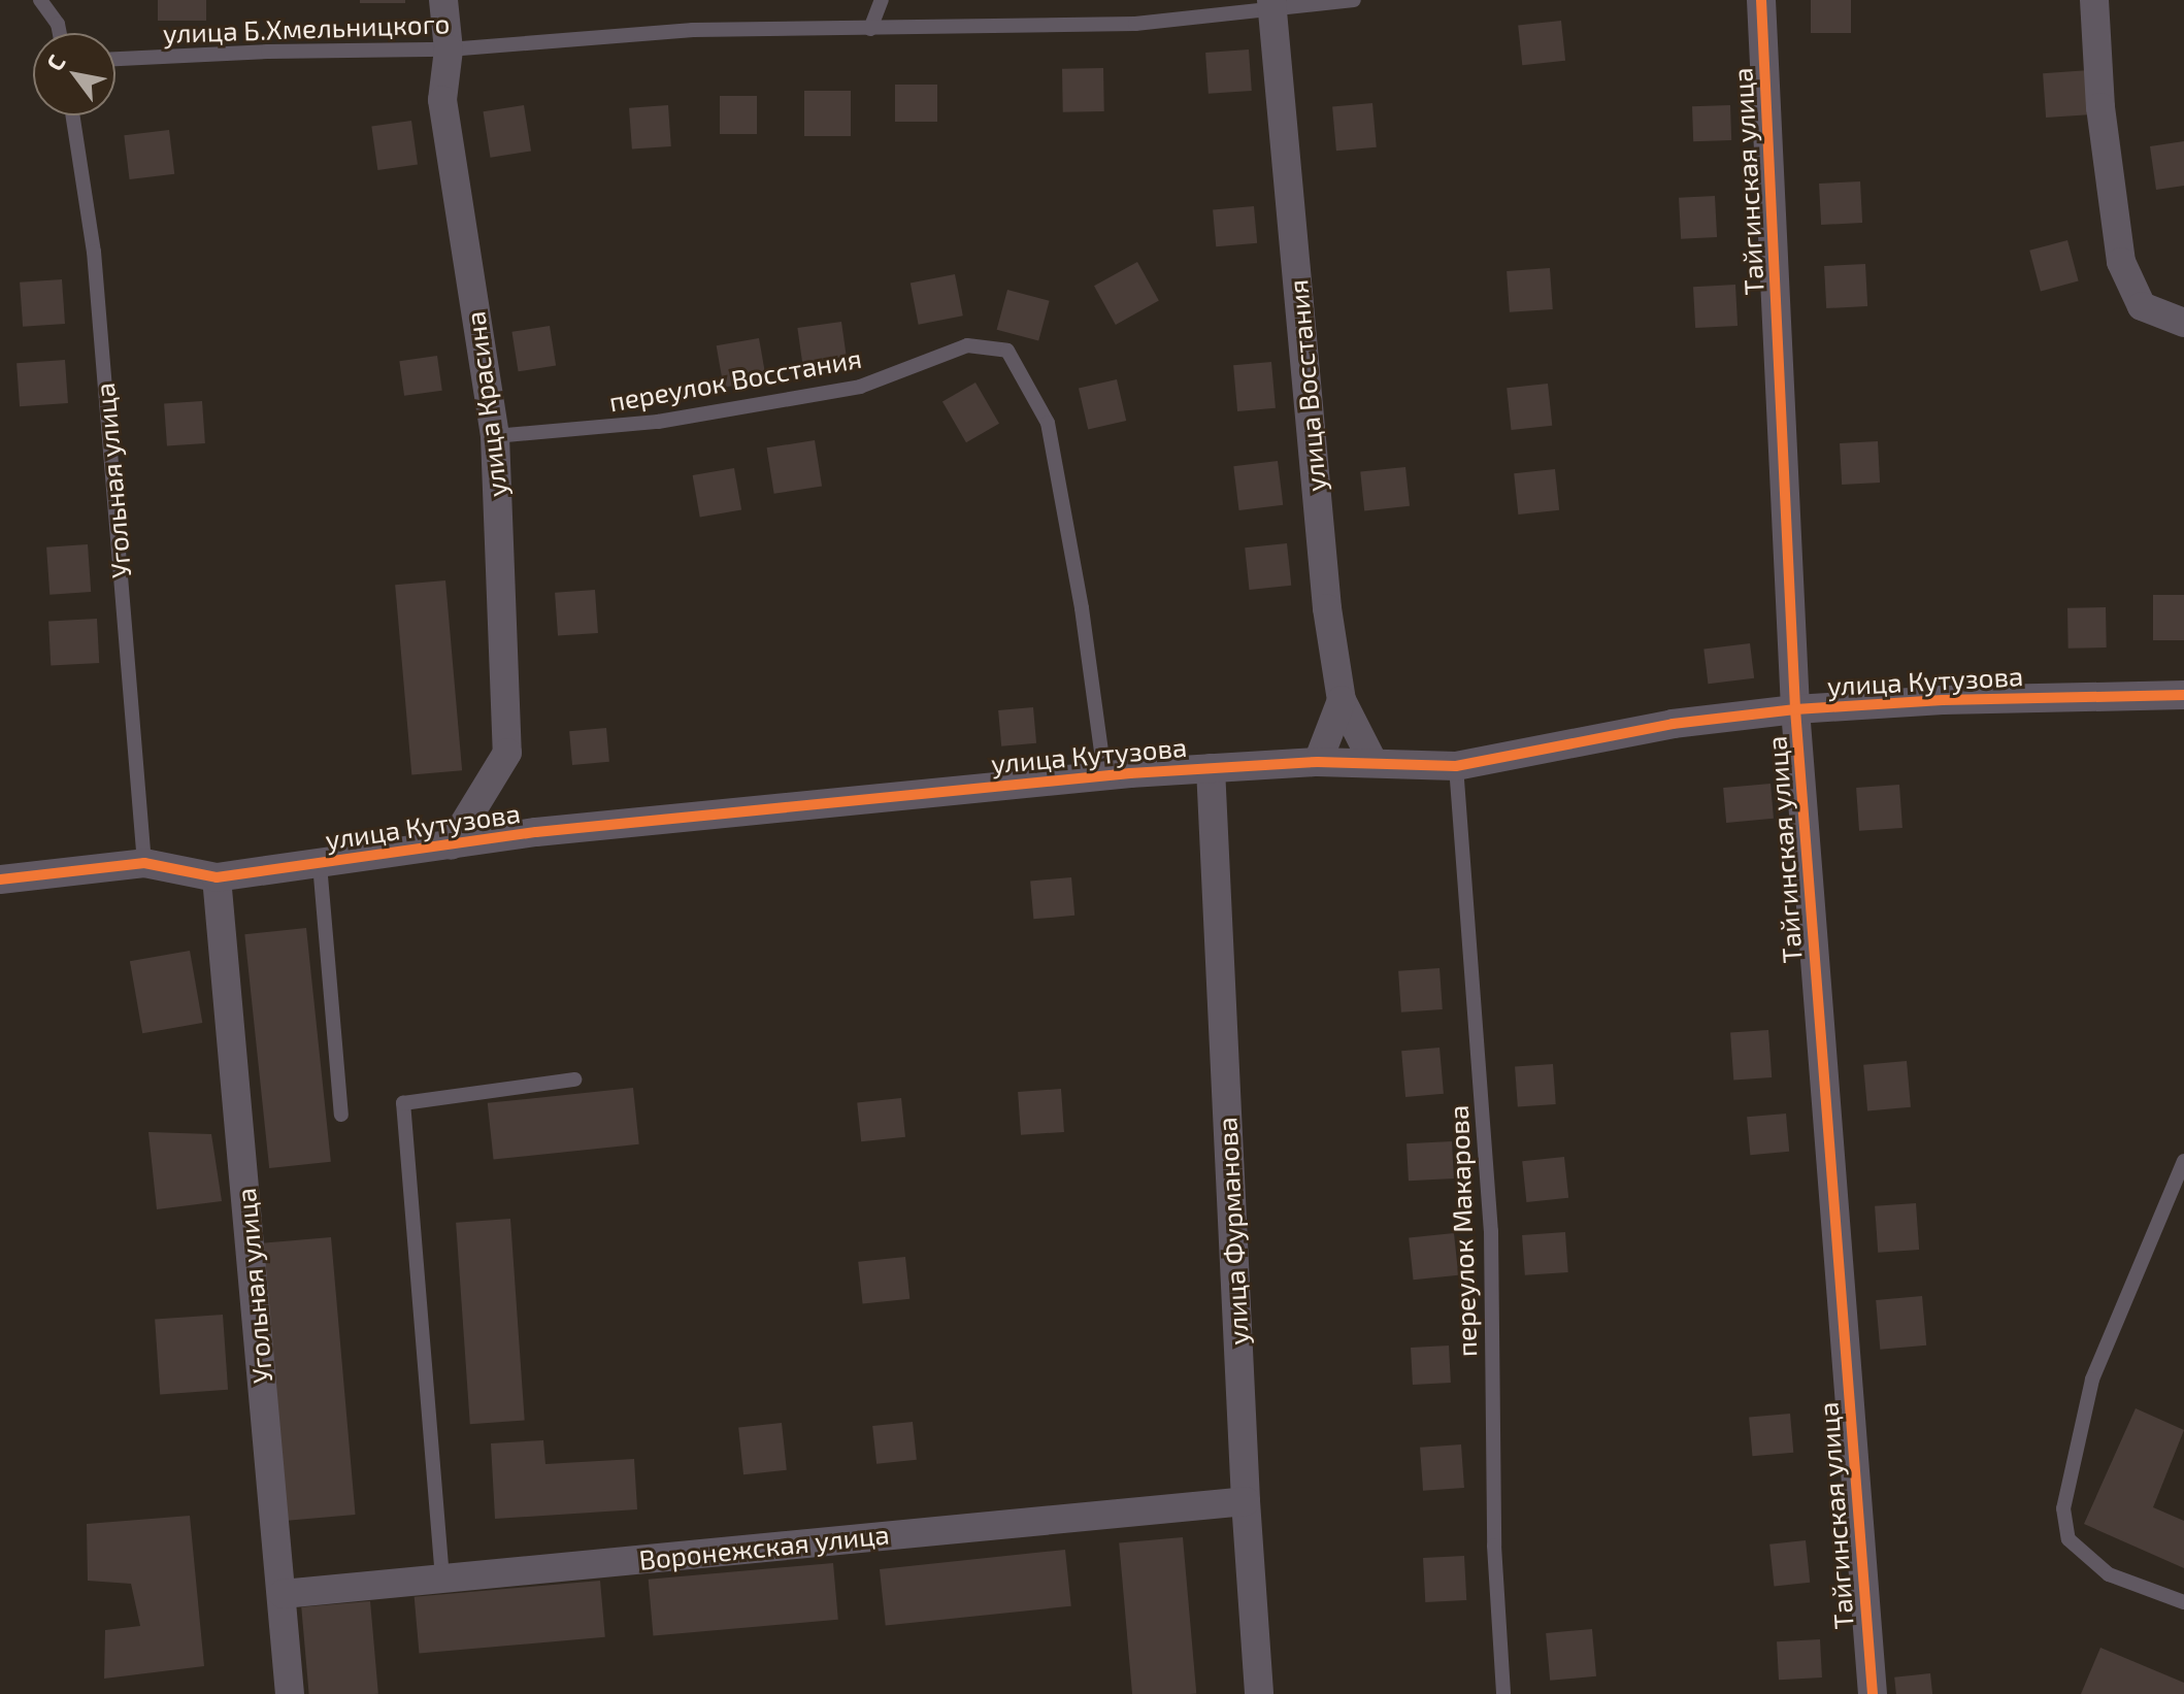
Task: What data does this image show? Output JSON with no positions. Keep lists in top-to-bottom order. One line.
{"streets":{"street":["Тайгинская улица","улица Восстания","улица Красина","Угольная улица","улица Кутузова","улица Фурманова","Воронежская улица"],"lane":["улица Б.Хмельницкого","переулок Восстания","переулок Макарова"]},"crossings":[["улица Б.Хмельницкого","улица Восстания"],["улица Б.Хмельницкого","улица Красина"],["Тайгинская улица","улица Кутузова"],["переулок Восстания","улица Красина"],["улица Восстания","улица Кутузова"],["улица Красина","улица Кутузова"],["Угольная улица","улица Кутузова"],["Угольная улица","Воронежская улица"],["улица Кутузова","улица Фурманова"],["улица Кутузова","переулок Макарова"],["улица Фурманова","Воронежская улица"]],"north":"top left"}
